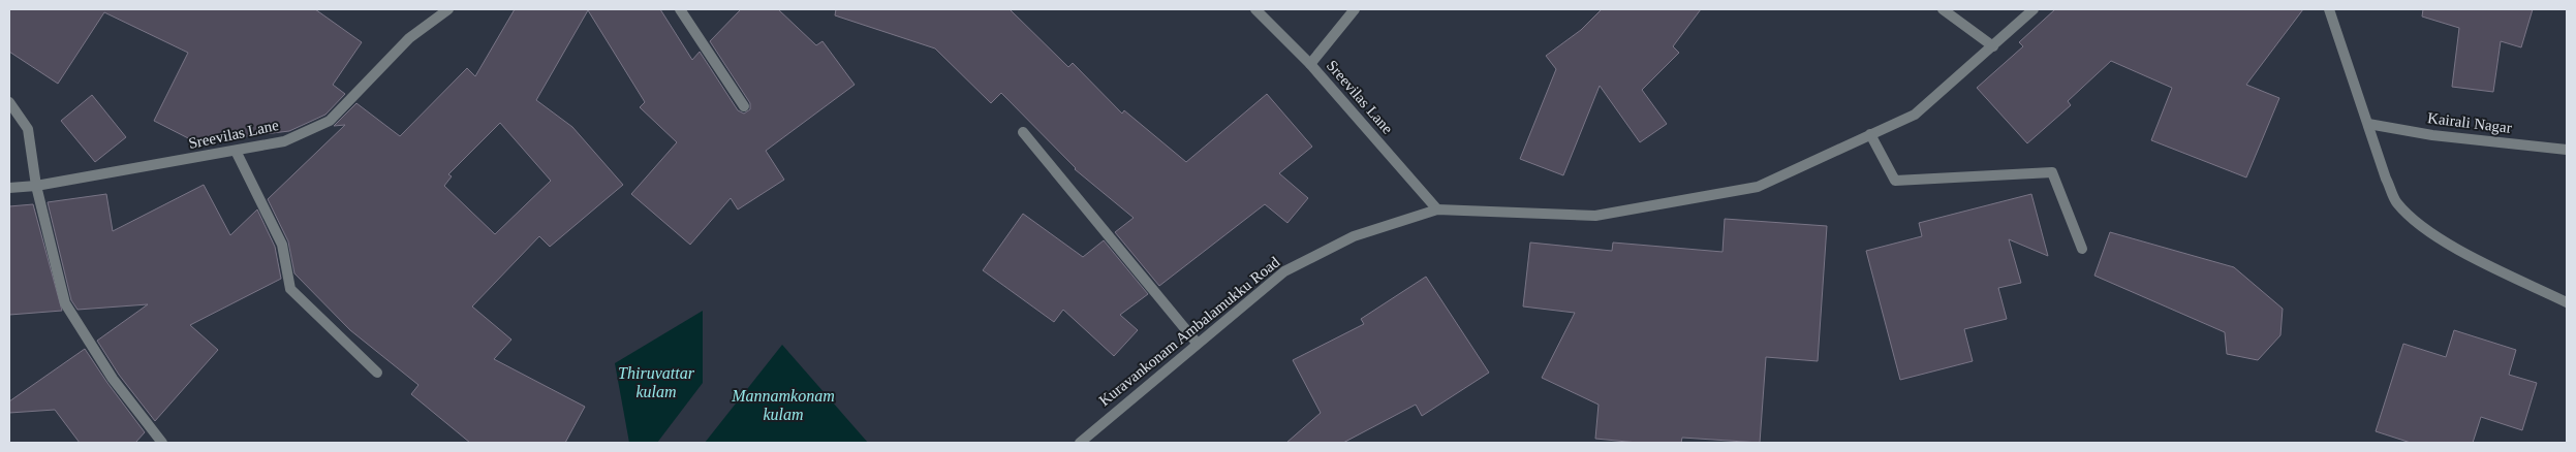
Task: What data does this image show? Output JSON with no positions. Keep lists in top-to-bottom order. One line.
{"streets":{"street":["Sreevilas Lane","Kairali Nagar","Kuravankonam Ambalamukku Road"]},"crossings":[["Sreevilas Lane","Kuravankonam Ambalamukku Road"]],"water":["Thiruvattar kulam","Mannamkonam kulam"]}
